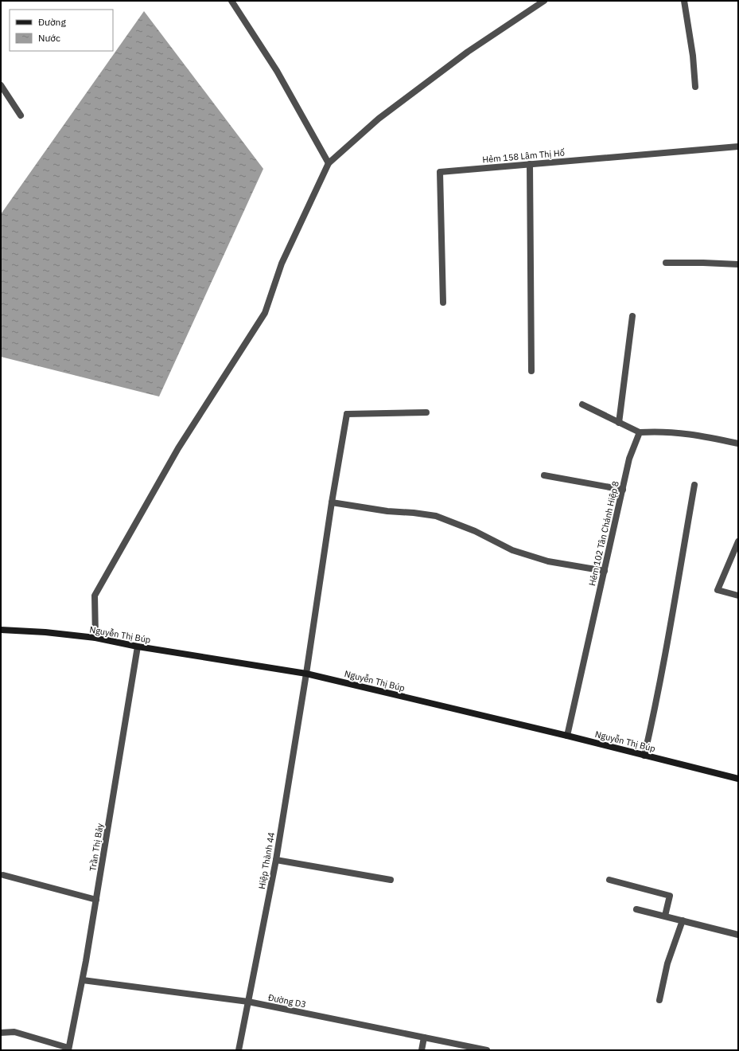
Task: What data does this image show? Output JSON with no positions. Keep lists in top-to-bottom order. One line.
{"streets":{"street":["Hẻm 158 Lâm Thị Hố","Hẻm 102 Tân Chánh Hiệp 8","Nguyễn Thị Búp","Trần Thị Bảy","Hiệp Thành 44","Đường D3"]},"crossings":[["Hẻm 102 Tân Chánh Hiệp 8","Nguyễn Thị Búp"],["Nguyễn Thị Búp","Trần Thị Bảy"],["Nguyễn Thị Búp","Hiệp Thành 44"],["Trần Thị Bảy","Đường D3"],["Hiệp Thành 44","Đường D3"]],"legend":["Đường","Nước"]}
